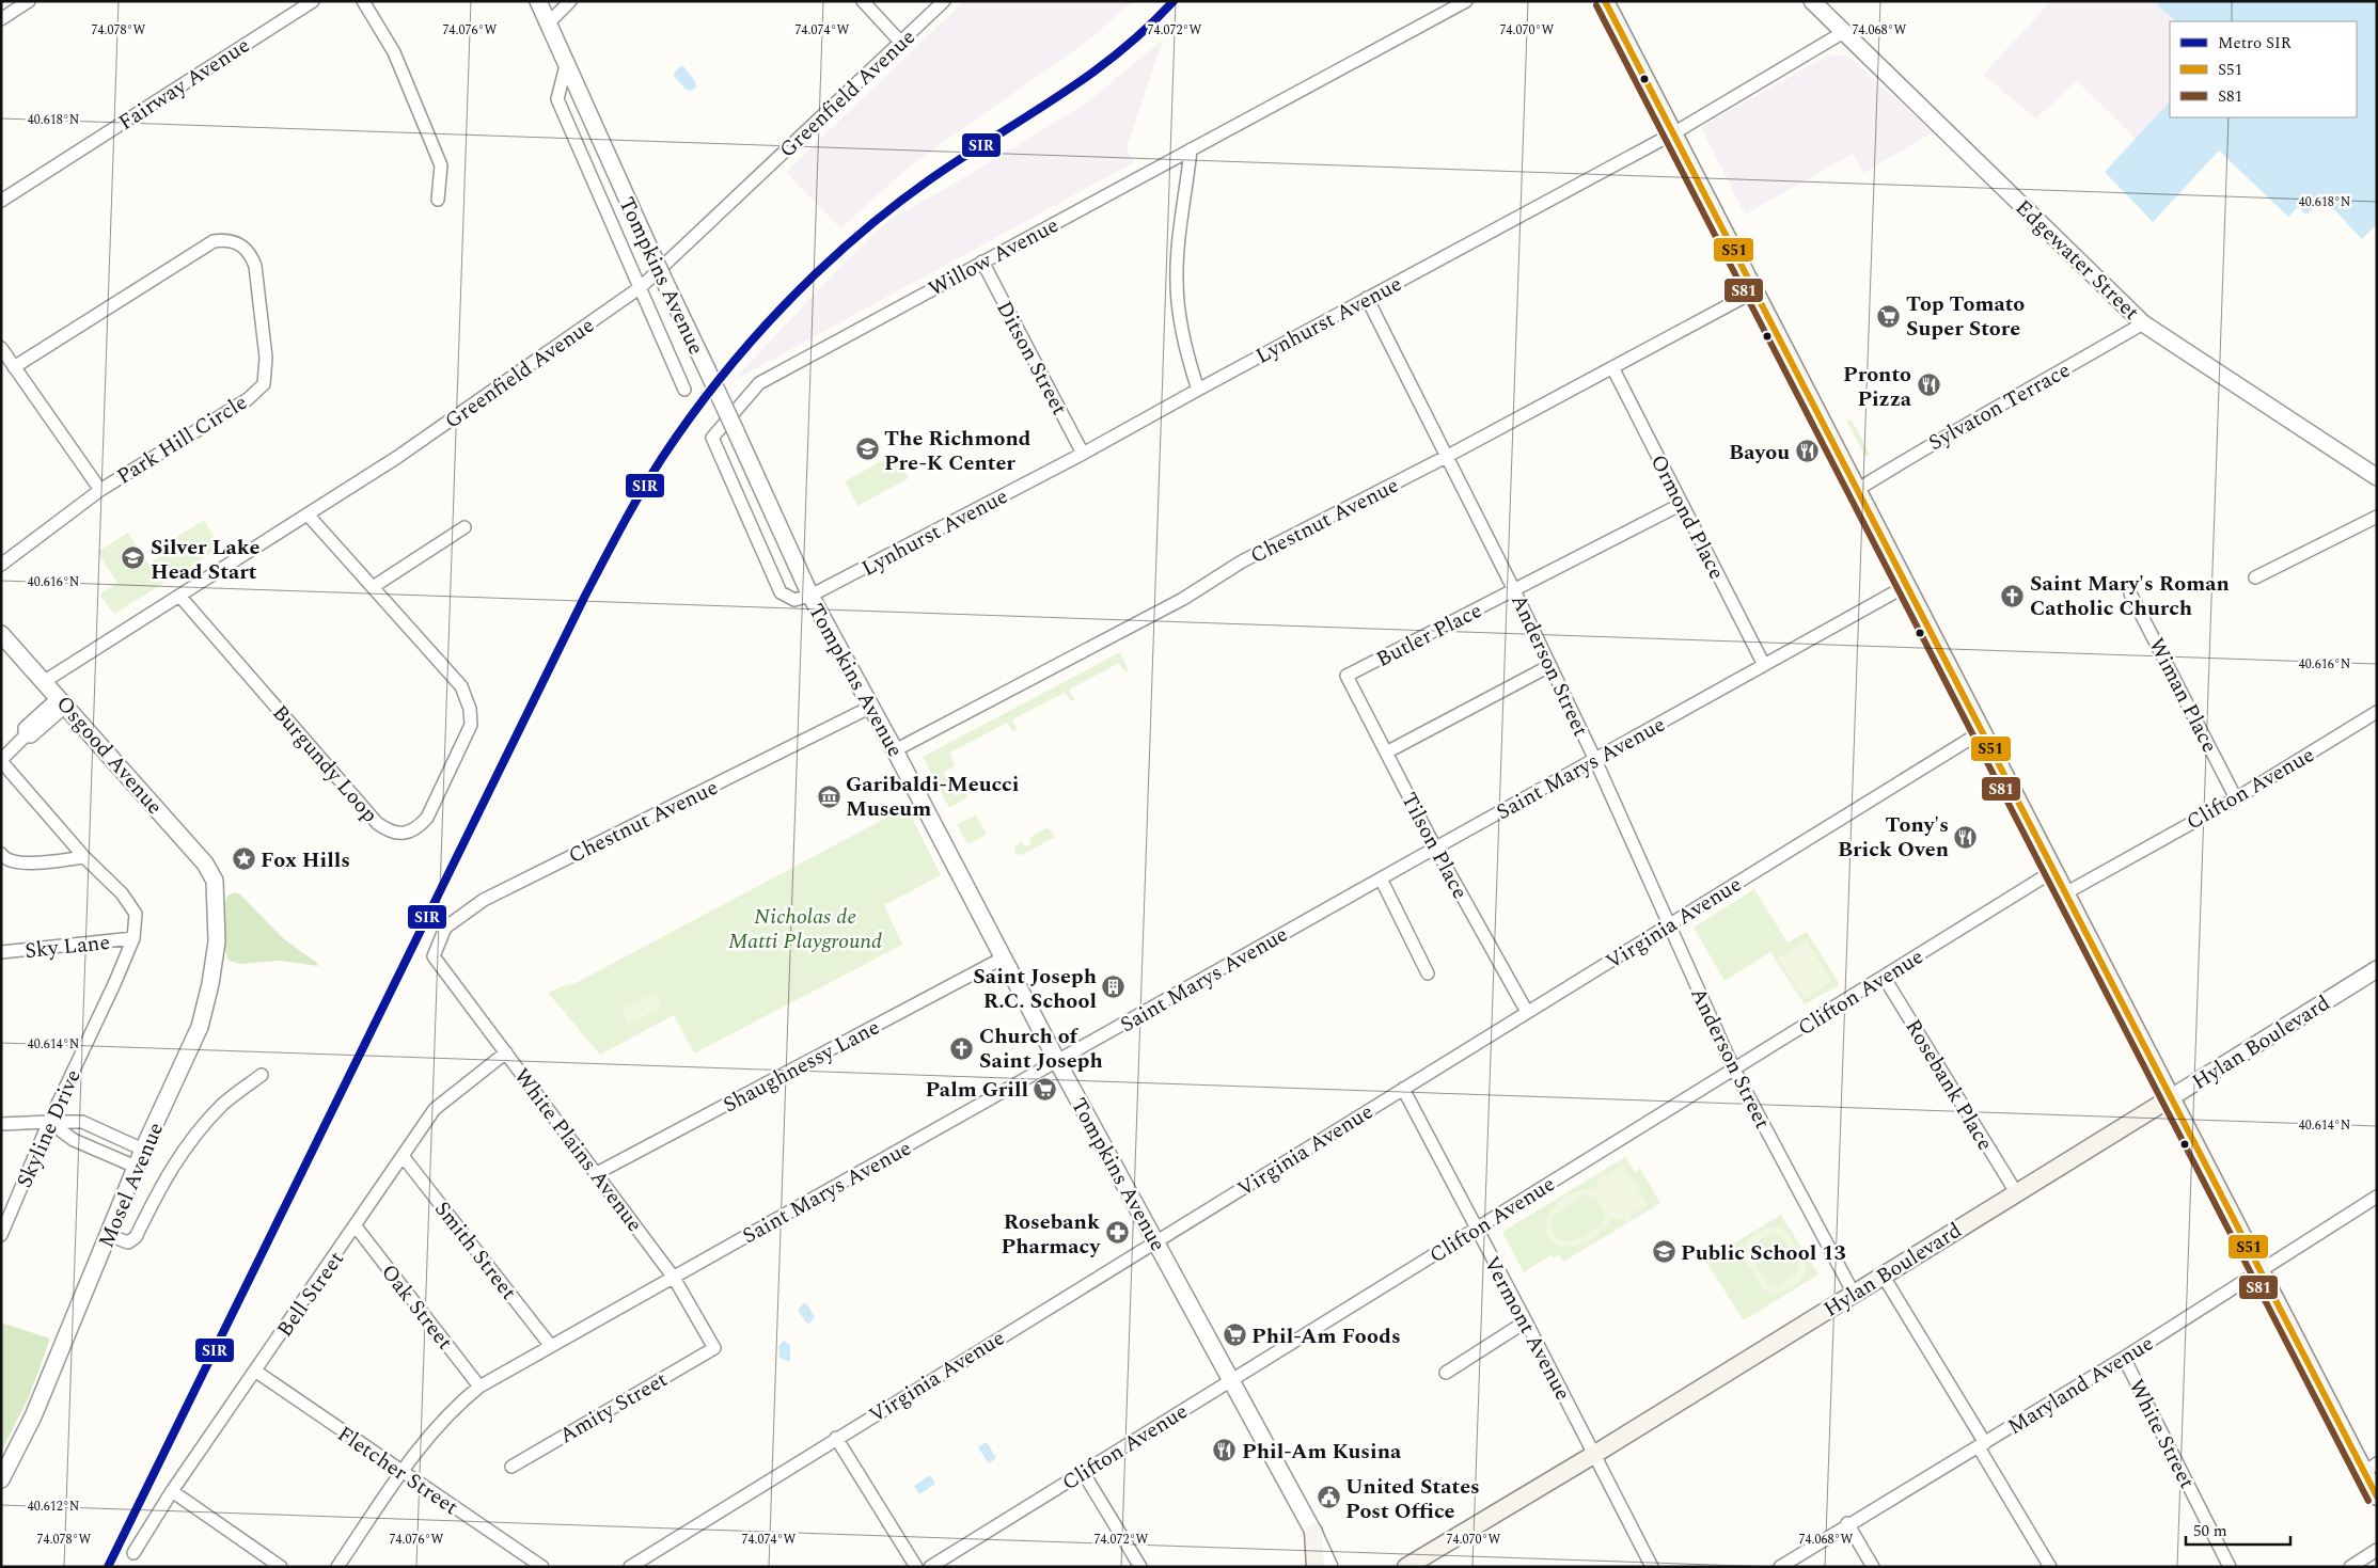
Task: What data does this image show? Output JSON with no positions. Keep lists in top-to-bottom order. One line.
{"streets":{"main road":["Hylan Boulevard"],"street":["Fairway Avenue","Greenfield Avenue","Willow Avenue","Edgewater Street","Tompkins Avenue","Lynhurst Avenue","Ditson Street","Sylvaton Terrace","Park Hill Circle","Ormond Place","Chestnut Avenue","Butler Place","Anderson Street","Wiman Place","Osgood Avenue","Burgundy Loop","Saint Marys Avenue","Clifton Avenue","Tilson Place","Virginia Avenue","Sky Lane","Shaughnessy Lane","Rosebank Place","Skyline Drive","White Plains Avenue","Mosel Avenue","Smith Street","Bell Street","Oak Street","Vermont Avenue","Maryland Avenue","Amity Street","White Street","Fletcher Street"]},"crossings":[["Greenfield Avenue","Osgood Avenue"],["Greenfield Avenue","Burgundy Loop"],["Willow Avenue","Tompkins Avenue"],["Willow Avenue","Lynhurst Avenue"],["Willow Avenue","Ditson Street"],["Edgewater Street","Lynhurst Avenue"],["Edgewater Street","Sylvaton Terrace"],["Tompkins Avenue","Lynhurst Avenue"],["Tompkins Avenue","Chestnut Avenue"],["Tompkins Avenue","Saint Marys Avenue"],["Tompkins Avenue","Clifton Avenue"],["Tompkins Avenue","Virginia Avenue"],["Tompkins Avenue","Shaughnessy Lane"],["Lynhurst Avenue","Ditson Street"],["Lynhurst Avenue","Anderson Street"],["Ormond Place","Chestnut Avenue"],["Ormond Place","Butler Place"],["Ormond Place","Saint Marys Avenue"],["Chestnut Avenue","Anderson Street"],["Chestnut Avenue","White Plains Avenue"],["Butler Place","Anderson Street"],["Butler Place","Tilson Place"],["Anderson Street","Saint Marys Avenue"],["Anderson Street","Clifton Avenue"],["Anderson Street","Virginia Avenue"],["Anderson Street","Hylan Boulevard"],["Wiman Place","Clifton Avenue"],["Osgood Avenue","Mosel Avenue"],["Saint Marys Avenue","Tilson Place"],["Saint Marys Avenue","White Plains Avenue"],["Saint Marys Avenue","Smith Street"],["Saint Marys Avenue","Oak Street"],["Saint Marys Avenue","Fletcher Street"],["Clifton Avenue","Rosebank Place"],["Clifton Avenue","Vermont Avenue"],["Tilson Place","Virginia Avenue"],["Virginia Avenue","Vermont Avenue"],["Sky Lane","Skyline Drive"],["Hylan Boulevard","Rosebank Place"],["Hylan Boulevard","Vermont Avenue"],["Shaughnessy Lane","White Plains Avenue"],["White Plains Avenue","Bell Street"],["White Plains Avenue","Amity Street"],["Smith Street","Bell Street"],["Bell Street","Oak Street"],["Bell Street","Fletcher Street"],["Maryland Avenue","White Street"]],"parks":["Nicholas de Matti Playground"],"places":{"supermarket":["Top Tomato Super Store","Palm Grill","Phil-Am Foods"],"restaurant":["Pronto Pizza","Bayou","Tony's Brick Oven","Phil-Am Kusina"],"school or university":["The Richmond Pre-K Center","Silver Lake Head Start","Public School 13"],"church":["Saint Mary's Roman Catholic Church","Church of Saint Joseph"],"museum":["Garibaldi-Meucci Museum"],"place":["Fox Hills"],"building":["Saint Joseph R.C. School"],"pharmacy":["Rosebank Pharmacy"],"public building":["United States Post Office"]},"lines":["metro line SIR","transit line S51","transit line S81"],"legend":["Metro SIR","S51","S81"],"scale_bar":"50 m","coordinates":["74.078°W","74.076°W","74.074°W","74.072°W","74.070°W","74.068°W","40.618°N","40.616°N","40.614°N","40.612°N"]}
